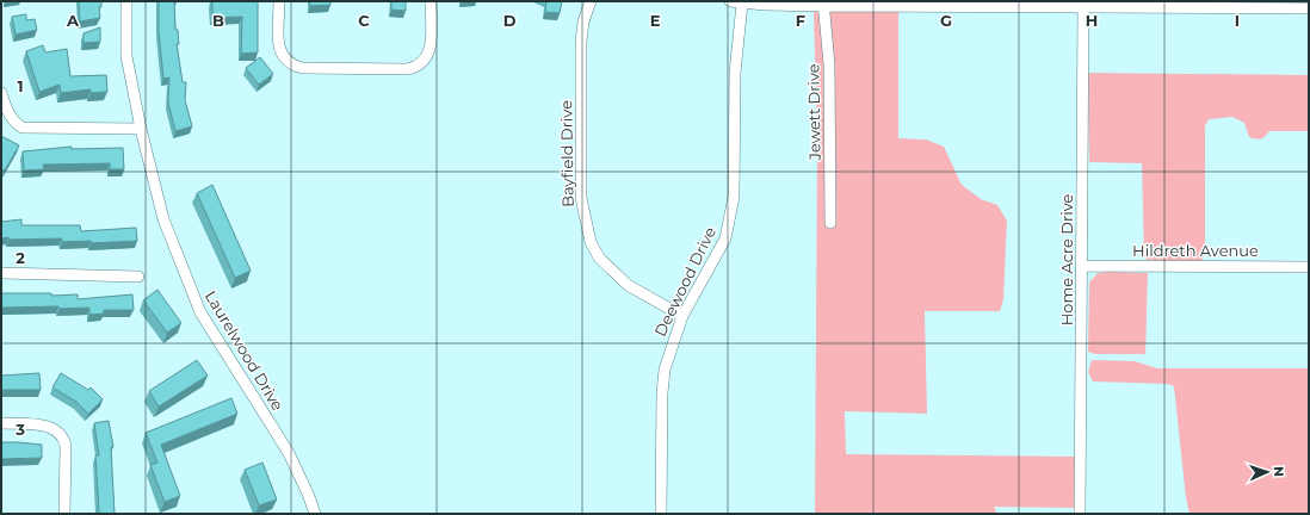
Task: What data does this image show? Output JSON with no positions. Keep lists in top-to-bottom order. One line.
{"streets":{"street":["Jewett Drive","Bayfield Drive","Hildreth Avenue","Home Acre Drive","Deewood Drive","Laurelwood Drive"]},"crossings":[["Bayfield Drive","Deewood Drive"],["Hildreth Avenue","Home Acre Drive"]],"north":"right","grid":{"columns":["A","B","C","D","E","F","G","H","I"],"rows":["1","2","3"]}}
